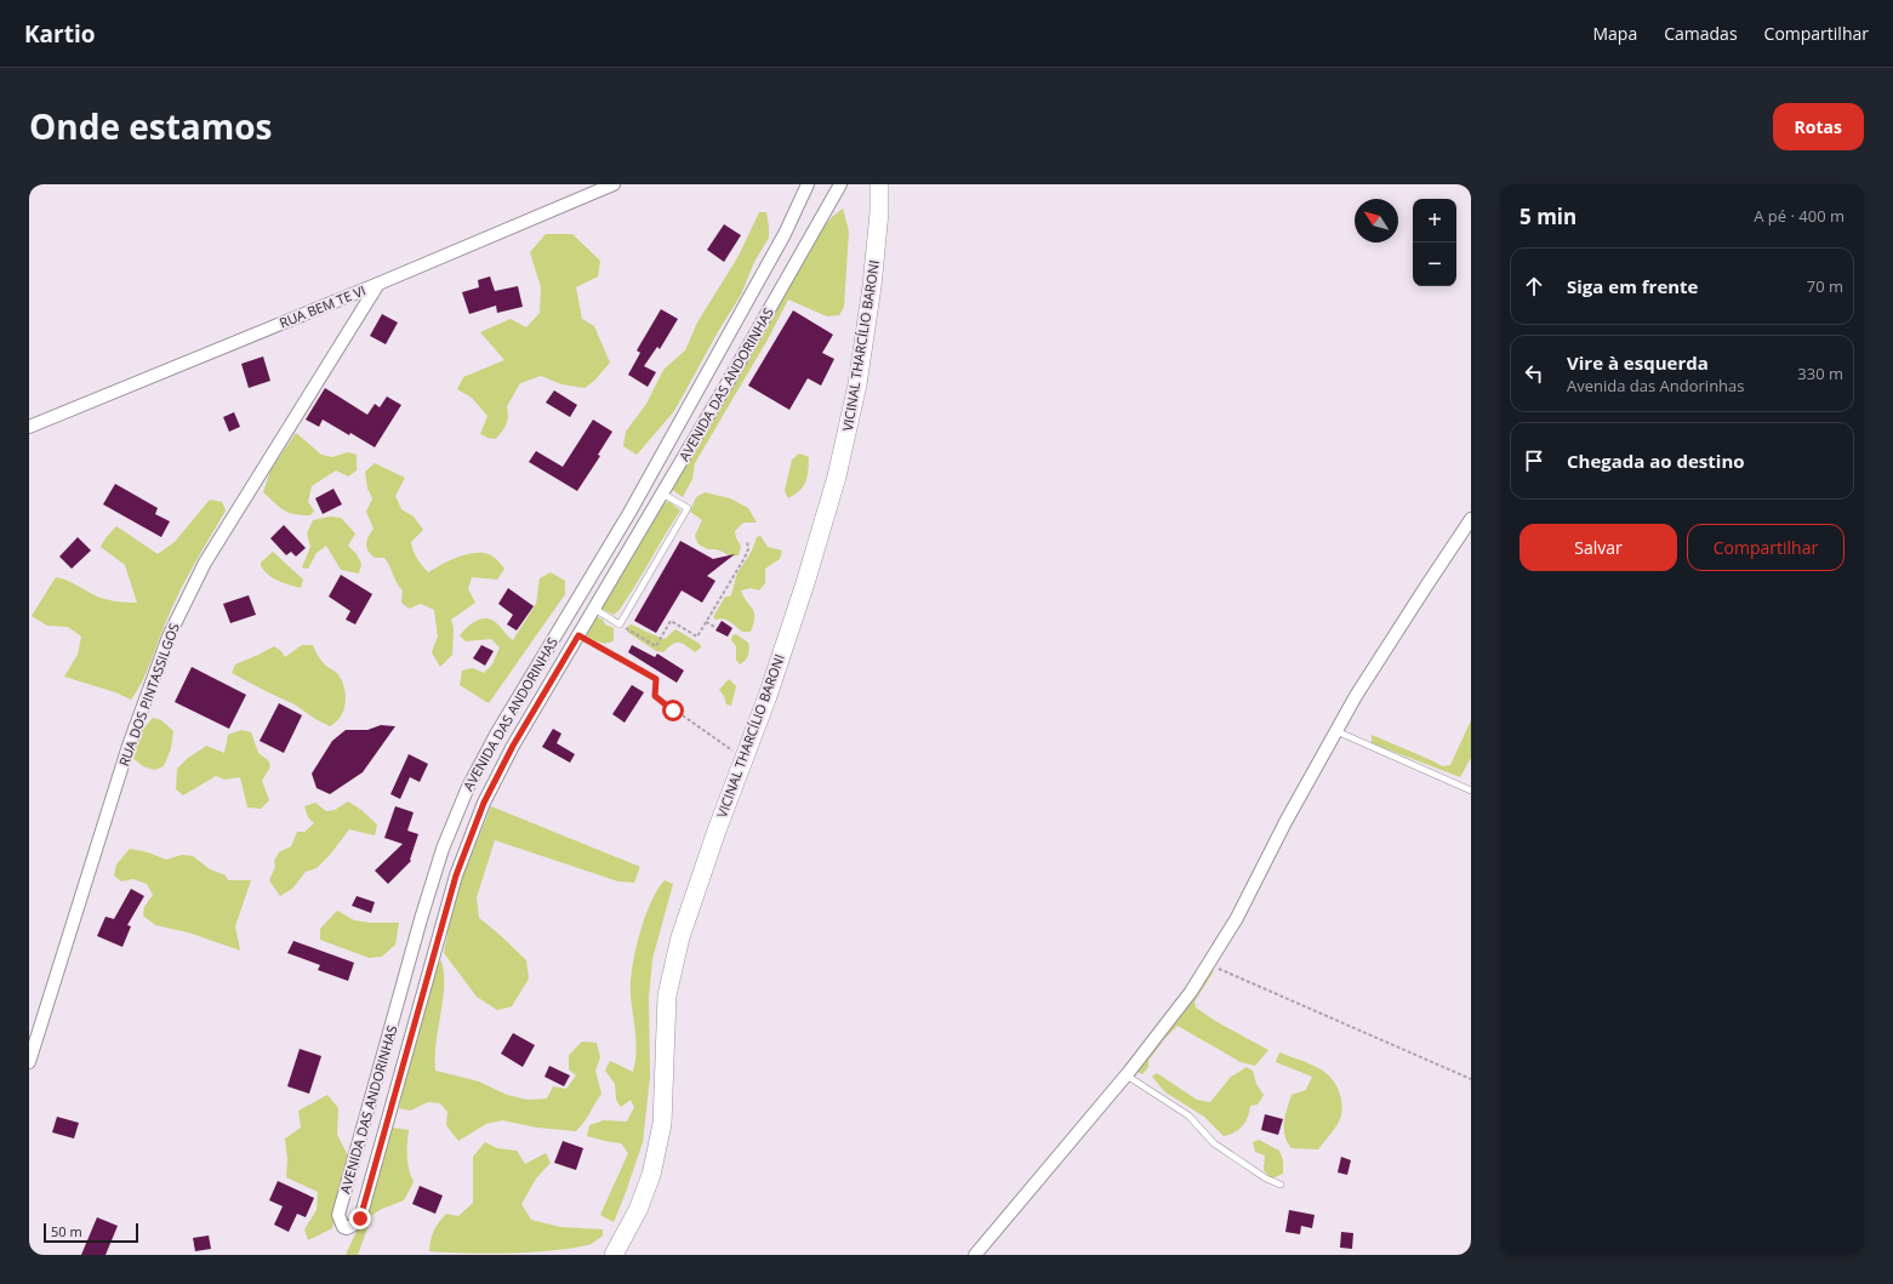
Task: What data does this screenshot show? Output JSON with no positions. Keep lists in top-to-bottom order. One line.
{"streets":{"main road":["VICINAL THARCÍLIO BARONI"],"street":["RUA BEM TE VI","AVENIDA DAS ANDORINHAS","RUA DOS PINTASSILGOS"]},"crossings":[["RUA BEM TE VI","RUA DOS PINTASSILGOS"]],"scale_bar":"50 m","north":"top left","page":{"header":"Kartio","nav":["Mapa","Camadas","Compartilhar"],"title":"Onde estamos","buttons":["Rotas",["Salvar","Compartilhar"]],"heading":["5 min","A pé · 400 m"],"map_buttons":["+","−"],"list":[["Siga em frente","70 m"],["Vire à esquerda","Avenida das Andorinhas","330 m"],"Chegada ao destino"],"scale":"50 m"}}
